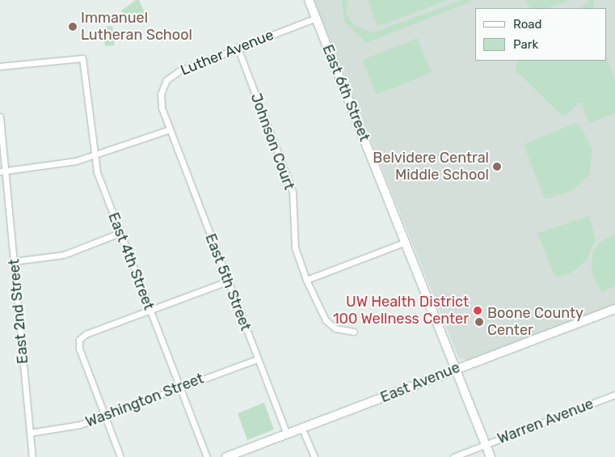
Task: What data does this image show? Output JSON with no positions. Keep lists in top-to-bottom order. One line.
{"streets":{"street":["Luther Avenue","East 6th Street","Johnson Court","East 4th Street","East 5th Street","East 2nd Street","East Avenue","Washington Street","Warren Avenue"]},"crossings":[["Luther Avenue","East 6th Street"],["Luther Avenue","Johnson Court"],["Luther Avenue","East 5th Street"],["East 6th Street","East Avenue"],["East 6th Street","Warren Avenue"],["East 4th Street","Washington Street"],["East 5th Street","East Avenue"],["East 5th Street","Washington Street"],["East 2nd Street","Washington Street"]],"places":["Immanuel Lutheran School","Belvidere Central Middle School","UW Health District 100 Wellness Center","Boone County Center"],"legend":["Road","Park"]}
